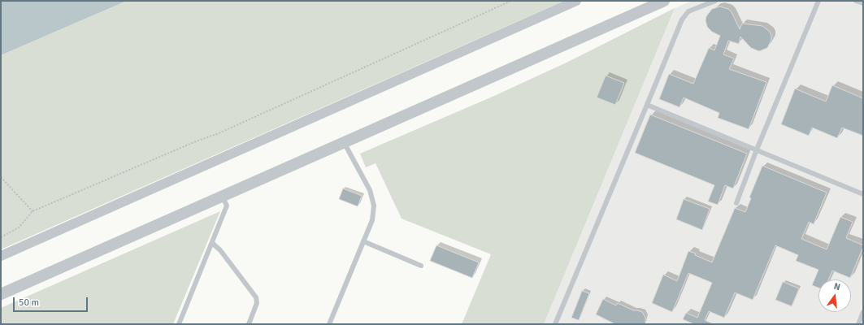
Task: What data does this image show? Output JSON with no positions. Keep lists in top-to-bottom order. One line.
{"scale_bar":"50 m","north":"top"}
